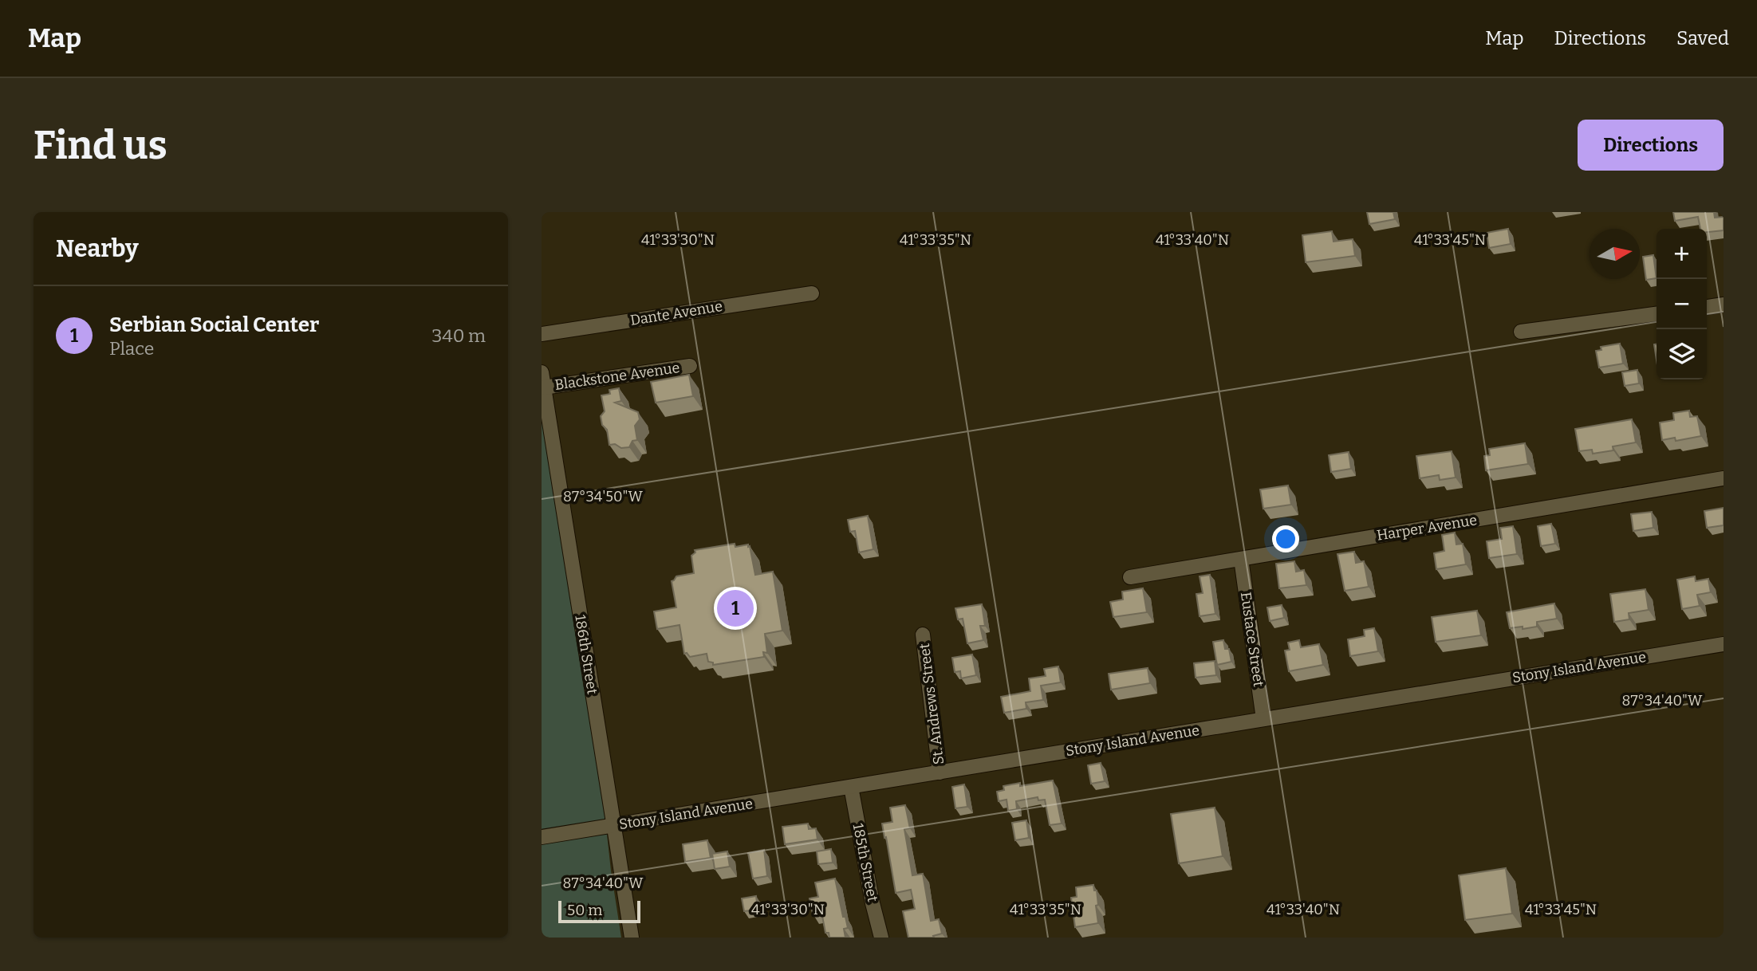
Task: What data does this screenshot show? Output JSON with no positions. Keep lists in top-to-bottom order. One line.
{"streets":{"street":["Dante Avenue","Blackstone Avenue","Harper Avenue","Eustace Street","186th Street","Stony Island Avenue","St. Andrews Street","185th Street"]},"crossings":[["Blackstone Avenue","186th Street"],["Harper Avenue","Eustace Street"],["Eustace Street","Stony Island Avenue"],["186th Street","Stony Island Avenue"],["Stony Island Avenue","St. Andrews Street"],["Stony Island Avenue","185th Street"]],"scale_bar":"50 m","north":"right","page":{"header":"Map","nav":["Map","Directions","Saved"],"buttons":"Directions","title":"Find us","heading":"Nearby","map_buttons":["+","−"],"list":[{"mark":"1","name":"Serbian Social Center","note":"Place","value":"340 m"}],"pins":"1","scale":"50 m"},"coordinates":["41°33'30\"N","41°33'35\"N","41°33'40\"N","41°33'45\"N","87°34'50\"W","87°34'40\"W"]}
